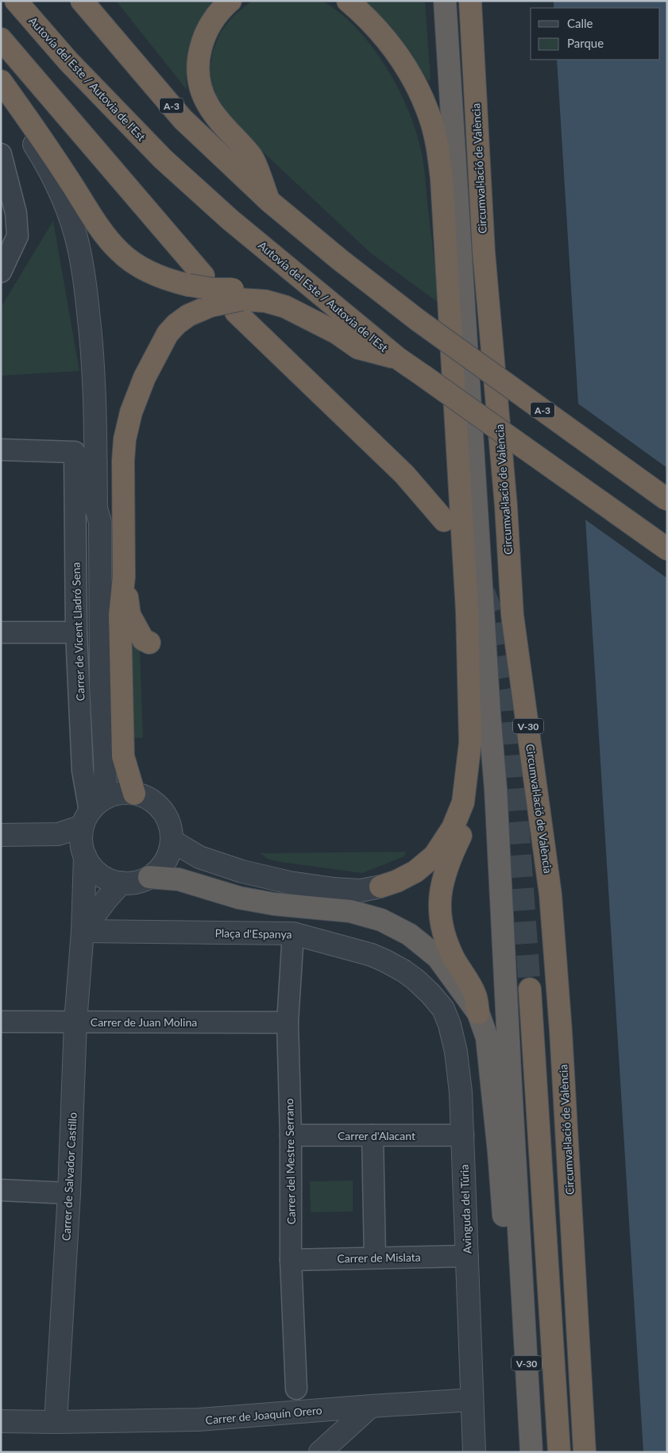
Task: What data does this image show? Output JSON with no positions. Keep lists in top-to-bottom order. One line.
{"streets":{"highway":["Autovía del Este / Autovia de l'Est","A-3","Circumval·lació de València","V-30"],"street":["Carrer de Vicent Lladró Sena","Plaça d'Espanya","Carrer de Juan Molina","Carrer d'Alacant","Carrer del Mestre Serrano","Carrer de Salvador Castillo","Avinguda del Túria","Carrer de Mislata","Carrer de Joaquín Orero"]},"crossings":[["Carrer de Vicent Lladró Sena","Carrer de Salvador Castillo"],["Plaça d'Espanya","Carrer del Mestre Serrano"],["Plaça d'Espanya","Carrer de Salvador Castillo"],["Plaça d'Espanya","Avinguda del Túria"],["Carrer de Juan Molina","Carrer del Mestre Serrano"],["Carrer de Juan Molina","Carrer de Salvador Castillo"],["Carrer d'Alacant","Carrer del Mestre Serrano"],["Carrer d'Alacant","Avinguda del Túria"],["Carrer del Mestre Serrano","Carrer de Mislata"],["Carrer de Salvador Castillo","Carrer de Joaquín Orero"],["Avinguda del Túria","Carrer de Mislata"],["Avinguda del Túria","Carrer de Joaquín Orero"]],"legend":["Calle","Parque"]}
